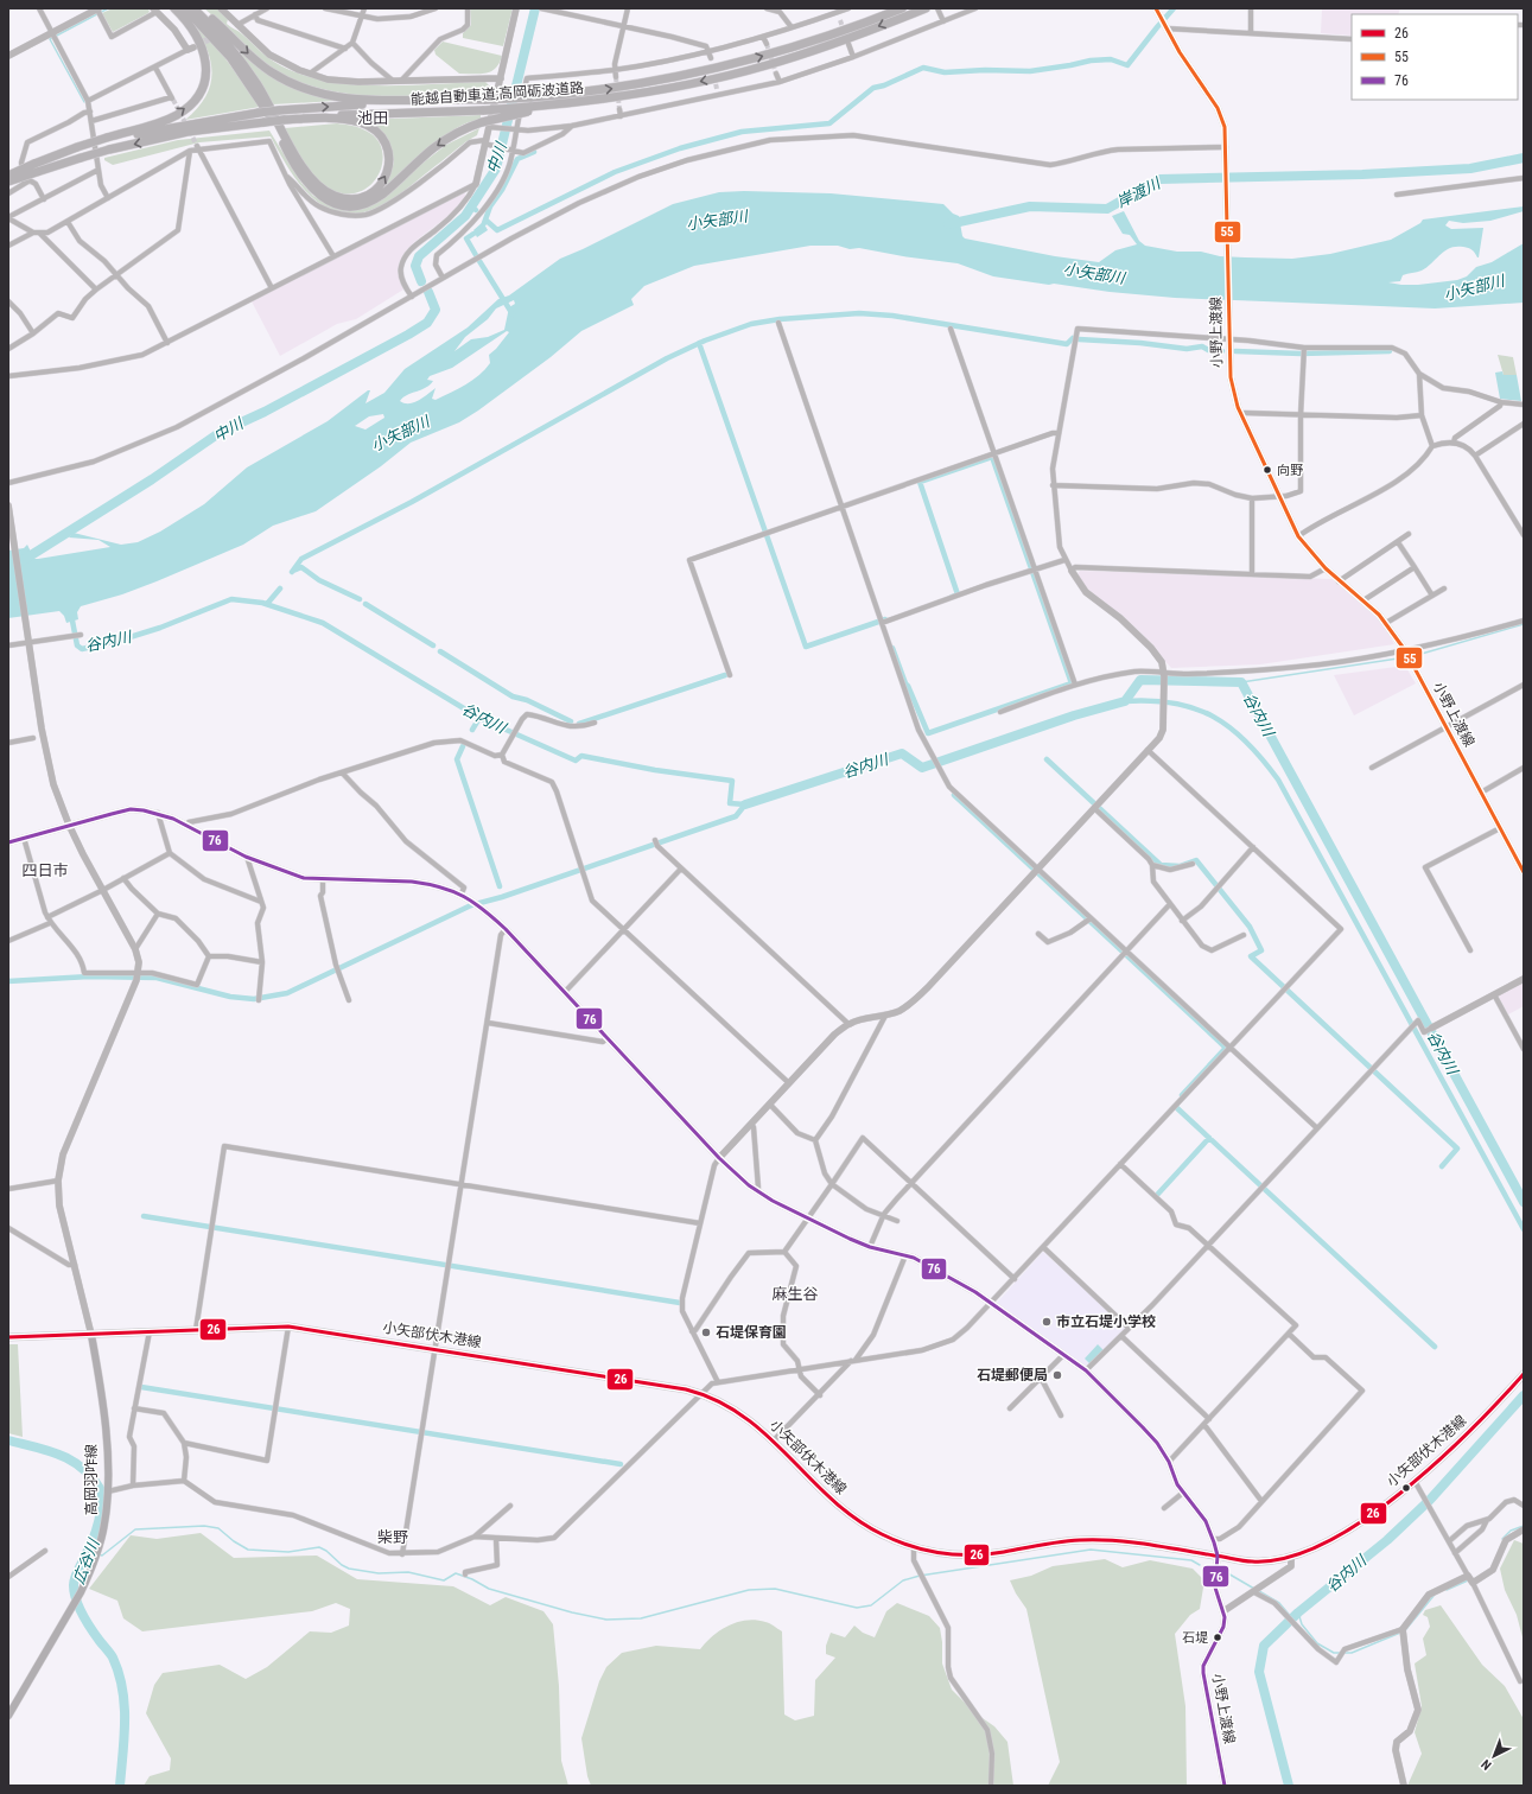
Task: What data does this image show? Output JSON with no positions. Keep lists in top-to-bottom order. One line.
{"streets":{"highway":["能越自動車道;高岡砺波道路"],"main road":["小矢部伏木港線","高岡羽咋線"],"street":["小野上渡線"]},"crossings":[["小矢部伏木港線","高岡羽咋線"]],"districts":["池田","四日市","麻生谷","柴野"],"water":["中川","岸渡川","小矢部川","谷内川","広谷川"],"places":["向野","市立石堤小学校","石堤保育園","石堤郵便局","石堤"],"lines":["transit line 55","transit line 76","transit line 26"],"legend":["26","55","76"],"north":"bottom left"}
